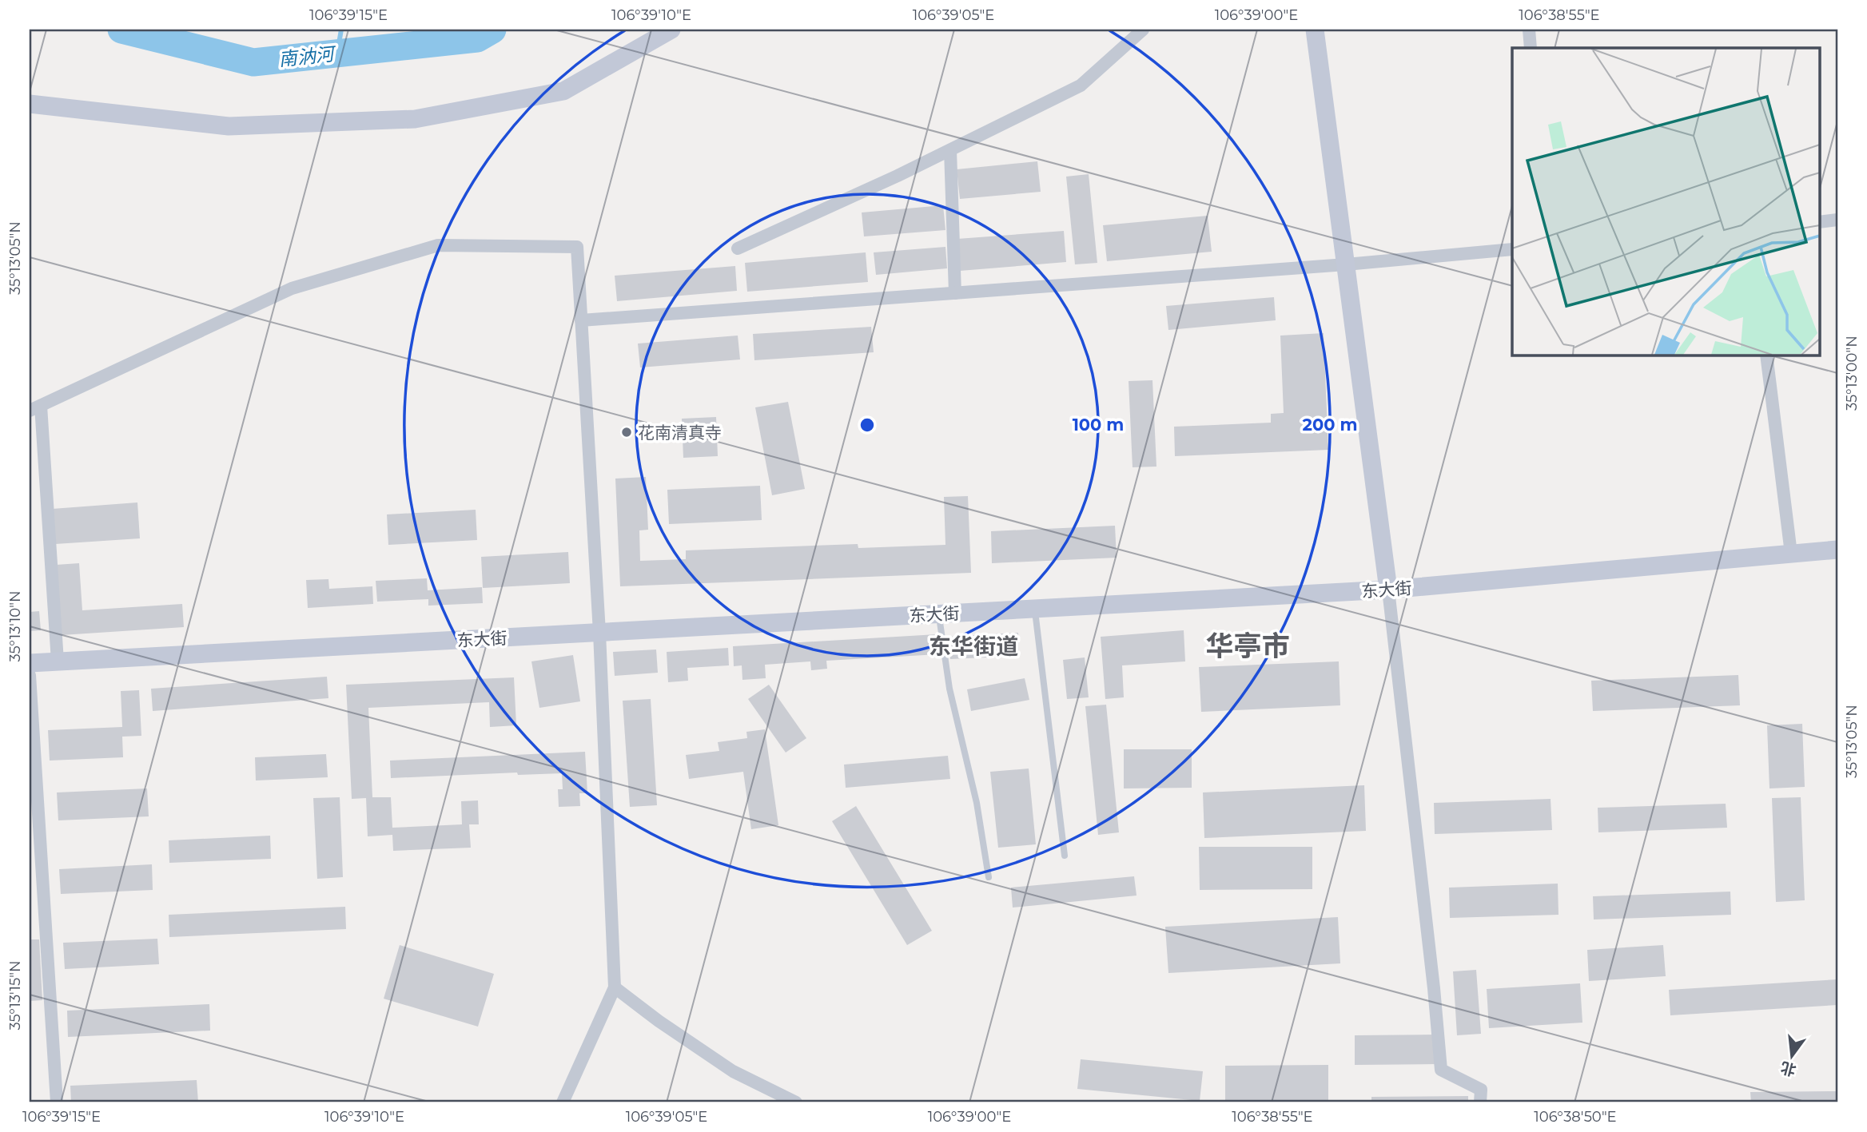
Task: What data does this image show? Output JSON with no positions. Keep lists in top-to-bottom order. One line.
{"streets":{"street":["东大街"]},"districts":["华亭市","东华街道"],"water":["南汭河"],"places":["花南清真寺"],"north":"bottom","coordinates":["106°39'15\"E","106°39'10\"E","106°39'05\"E","106°39'00\"E","106°38'55\"E","35°13'05\"N","35°13'00\"N","35°13'10\"N","35°13'15\"N","106°38'50\"E"],"rings":["100 m","200 m"]}
